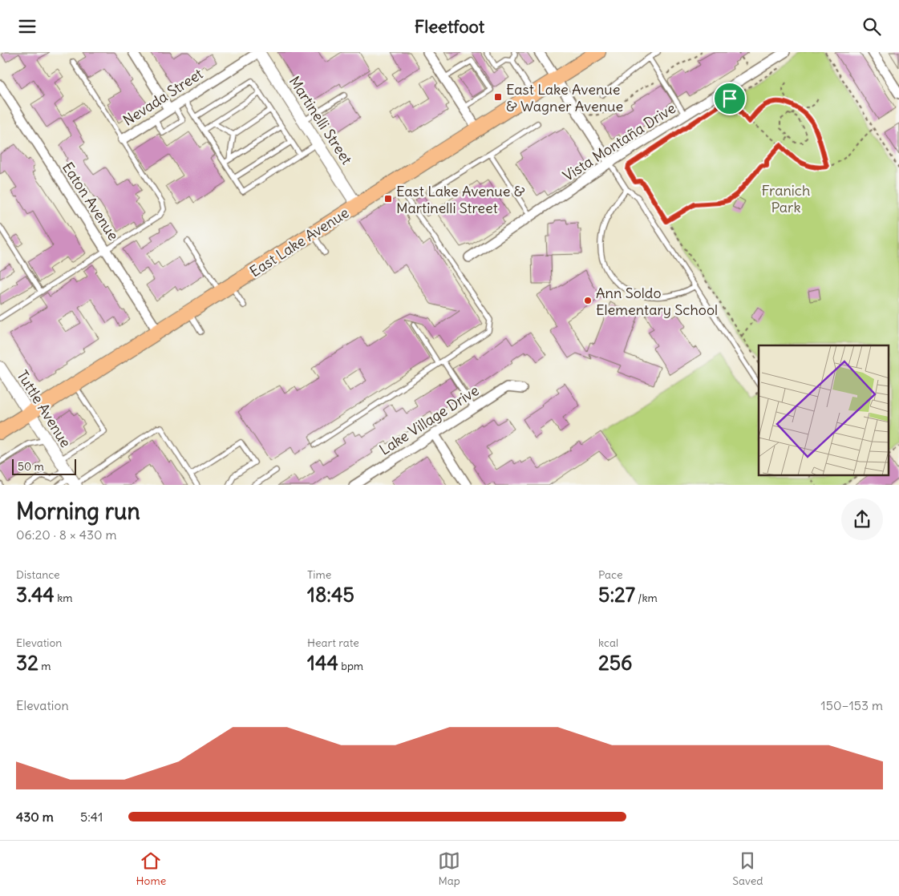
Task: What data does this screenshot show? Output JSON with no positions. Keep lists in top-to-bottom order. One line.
{"streets":{"main road":["East Lake Avenue"],"street":["Nevada Street","Martinelli Street","Vista Montaña Drive","Eaton Avenue","Tuttle Avenue","Lake Village Drive"]},"crossings":[["Nevada Street","Martinelli Street"],["Martinelli Street","East Lake Avenue"],["Eaton Avenue","East Lake Avenue"],["East Lake Avenue","Tuttle Avenue"]],"parks":["Franich Park"],"places":{"transit":["East Lake Avenue & Wagner Avenue","East Lake Avenue & Martinelli Street"],"other":["Ann Soldo Elementary School"]},"scale_bar":"50 m","page":{"header":"Fleetfoot","scale":"50 m","heading":["Morning run","06:20 · 8 × 430 m"],"stats":[["Distance","3.44 km"],["Time","18:45"],["Pace","5:27 /km"],["Elevation","32 m"],["Heart rate","144 bpm"],["kcal","256"]],"chart":["Elevation","150–153 m"],"list":[{"name":"430 m","note":"5:41"}],"tabs":["Home","Map","Saved"]}}
